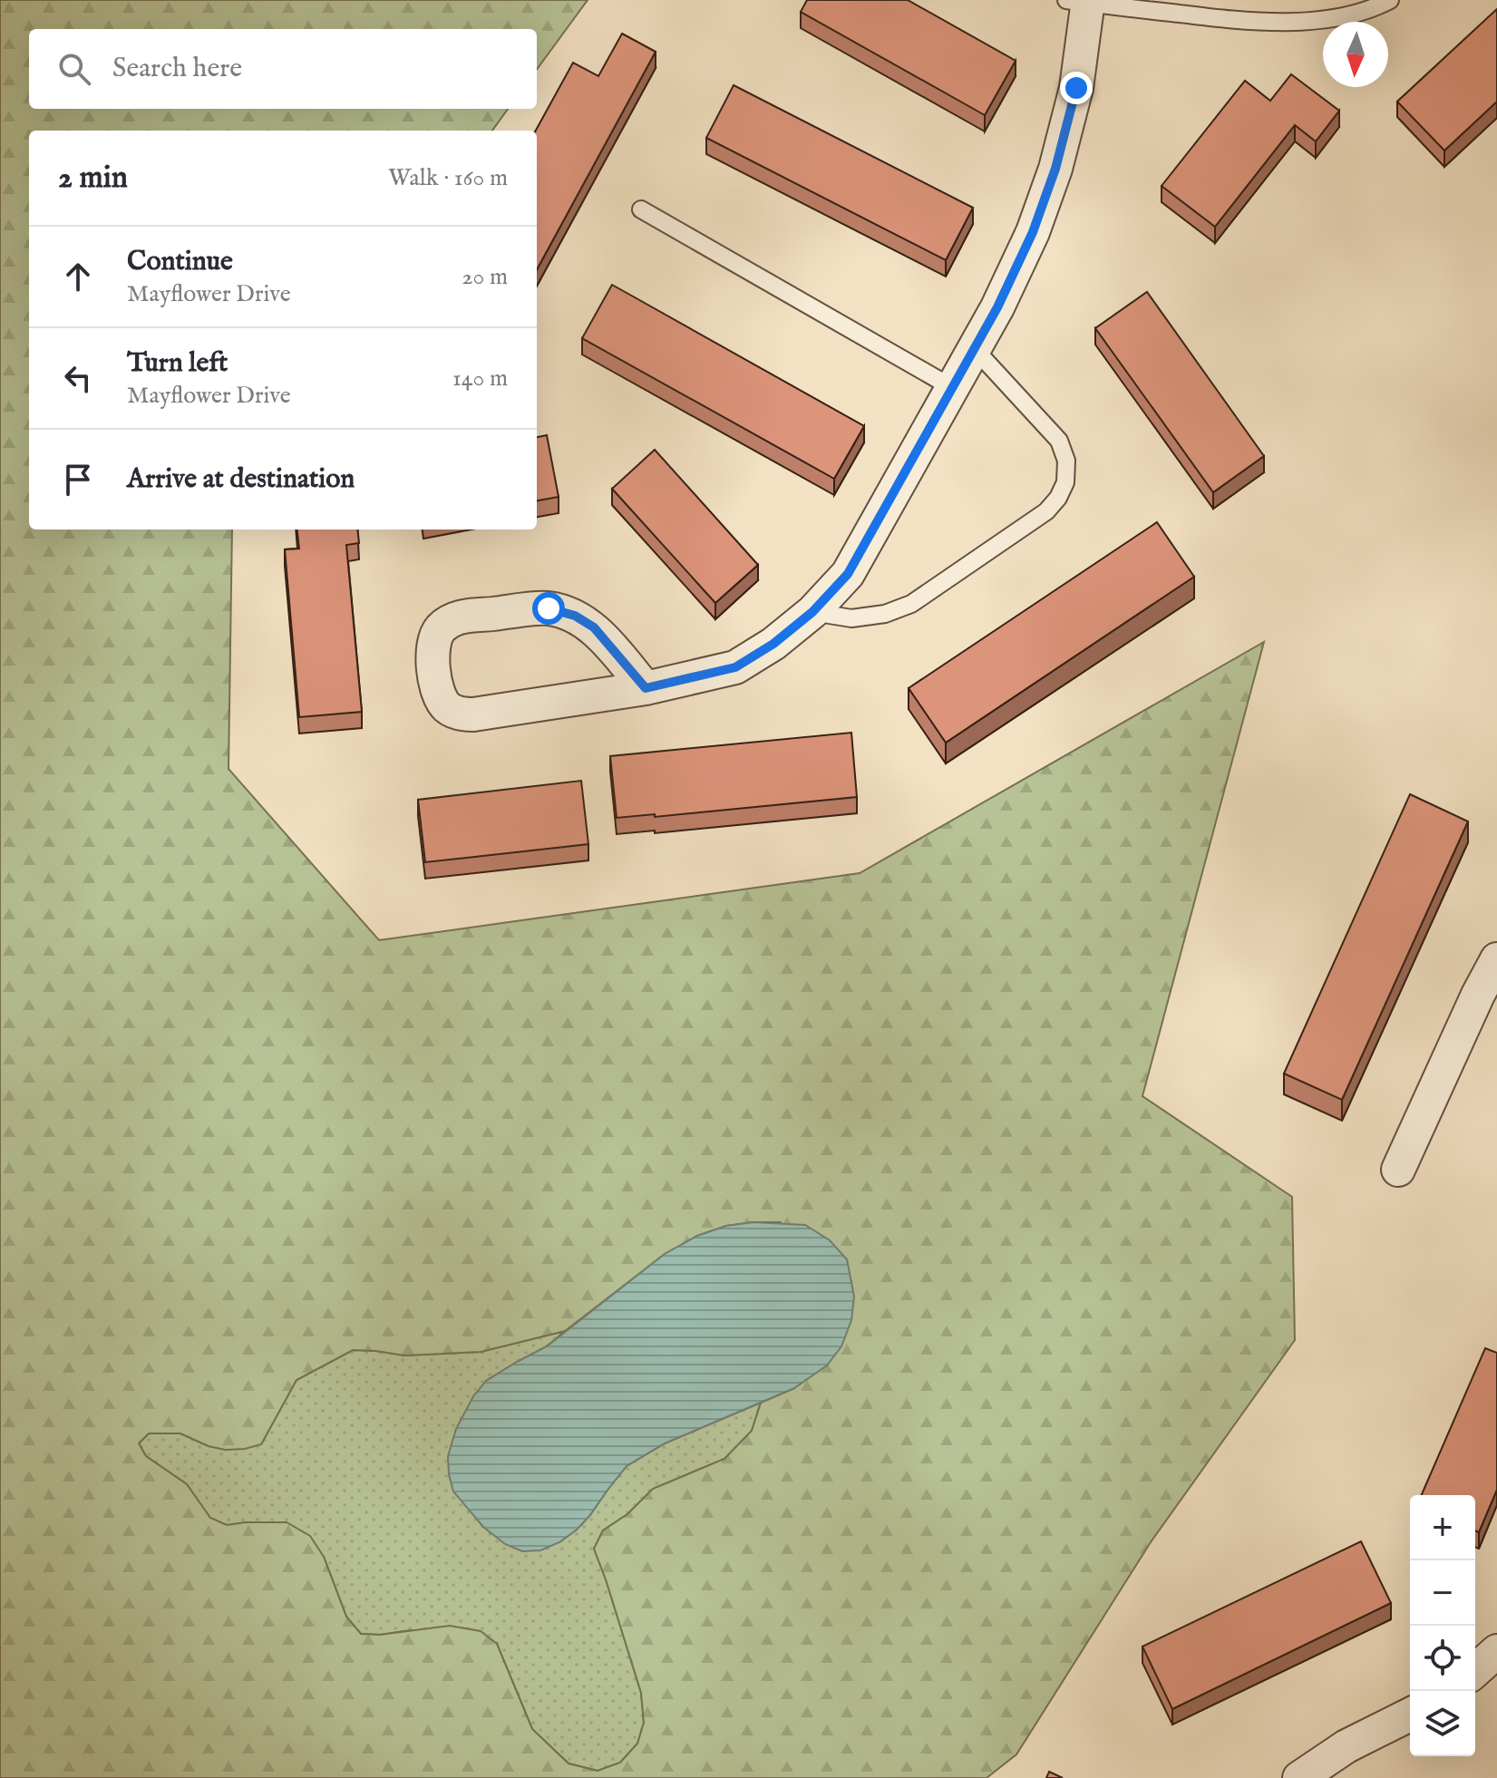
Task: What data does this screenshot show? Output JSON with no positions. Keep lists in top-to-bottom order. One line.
{"north":"bottom","page":{"search":"Search here","heading":["2 min","Walk · 160 m"],"list":[["Continue","Mayflower Drive","20 m"],["Turn left","Mayflower Drive","140 m"],"Arrive at destination"],"map_buttons":["+","−"]}}
